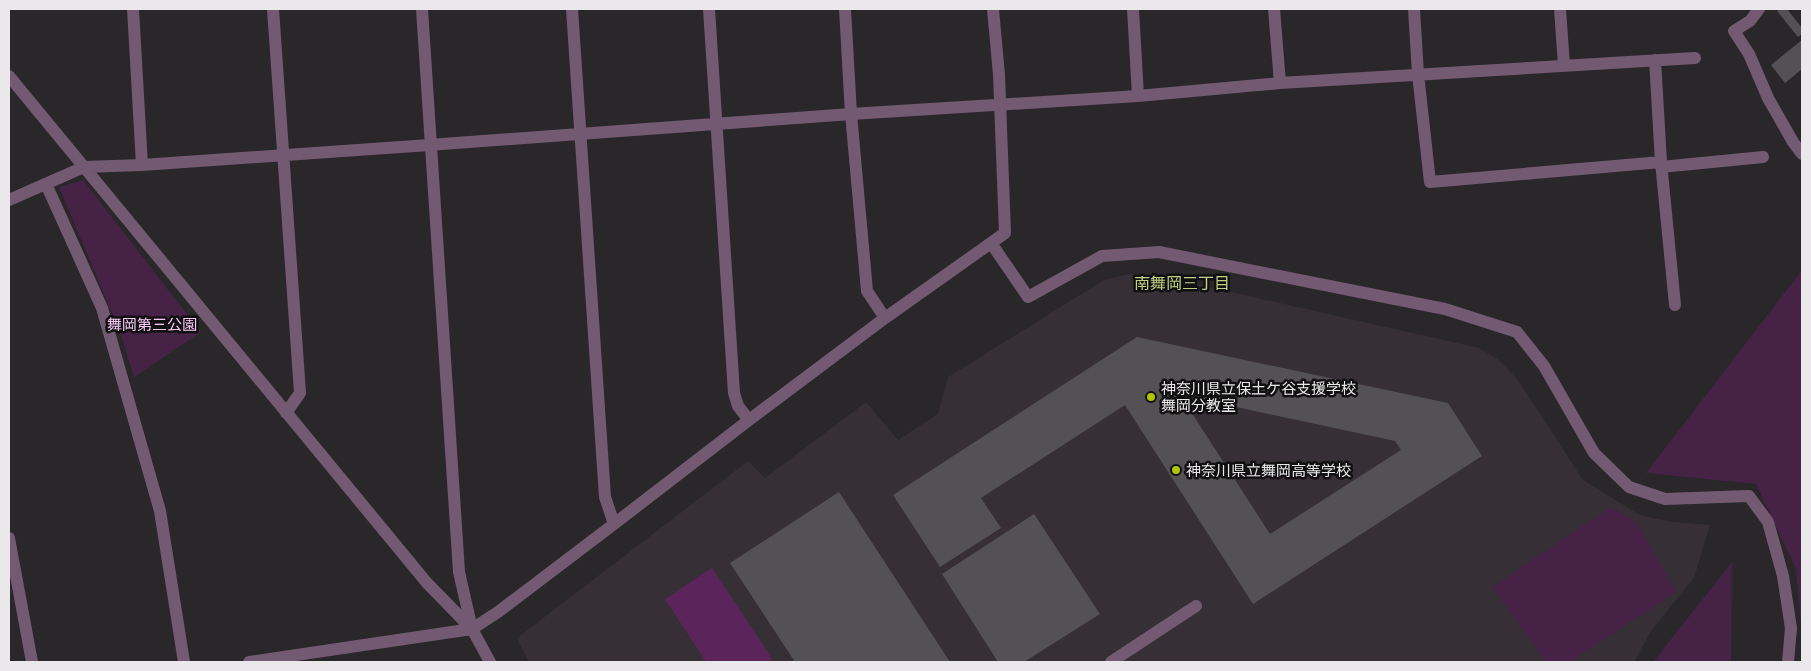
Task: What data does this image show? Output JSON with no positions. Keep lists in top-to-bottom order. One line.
{"districts":["南舞岡三丁目"],"parks":["舞岡第三公園"],"places":["神奈川県立保土ケ谷支援学校 舞岡分教室","神奈川県立舞岡高等学校"]}
